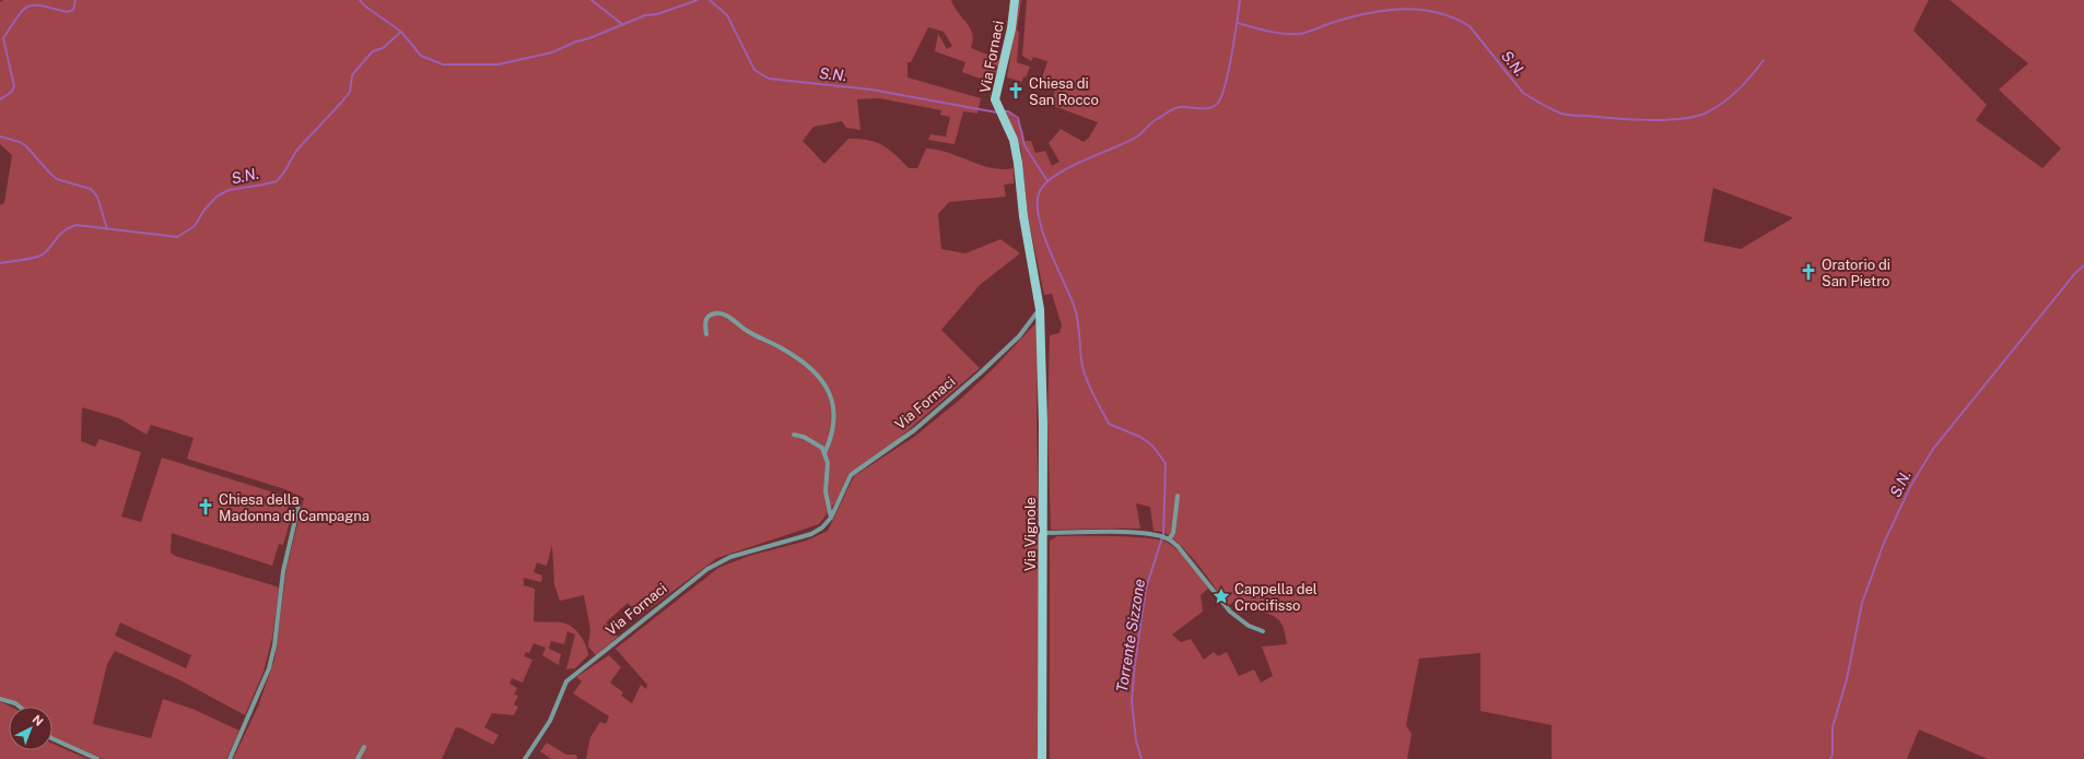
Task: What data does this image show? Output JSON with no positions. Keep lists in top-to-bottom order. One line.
{"streets":{"street":["Via Fornaci","Via Vignole"]},"crossings":[["Via Fornaci","Via Vignole"]],"water":["S.N.","Torrente Sizzone"],"places":{"church":["Chiesa di San Rocco","Oratorio di San Pietro","Chiesa della Madonna di Campagna"],"place":["Cappella del Crocifisso"]},"north":"top right"}
